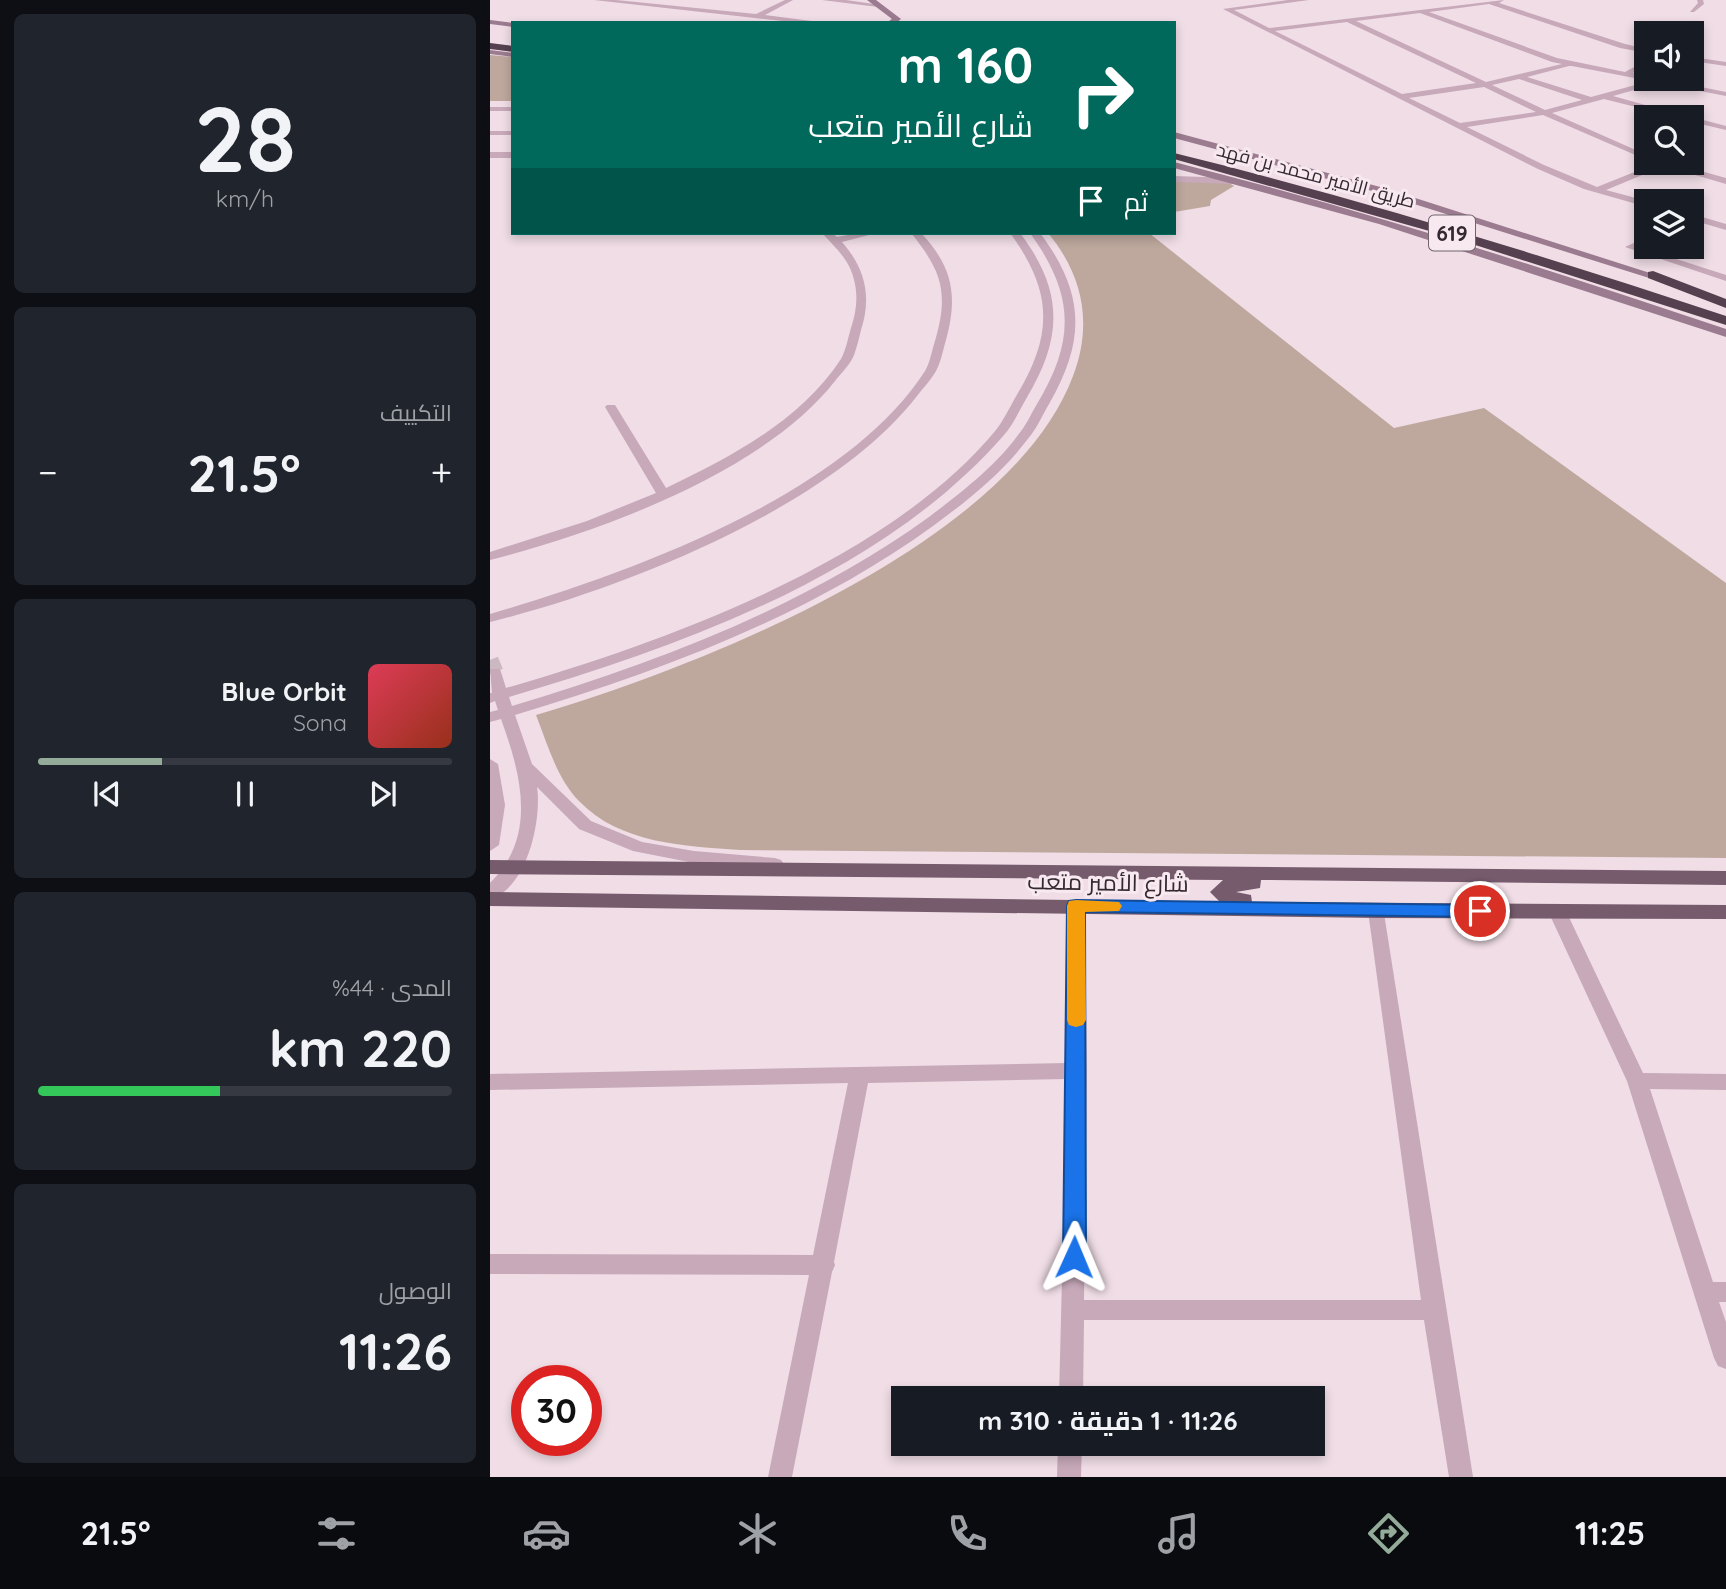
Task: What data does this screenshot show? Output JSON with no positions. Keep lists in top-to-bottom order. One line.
{"streets":{"highway":["طريق الأمير محمد بن فهد","619"],"main road":["شارع الأمير متعب"]},"page":{"tile":[["28","km/h"],"التكييف",["المدى · 44%","220 km"],["الوصول","11:26"]],"turn":["160 m","شارع الأمير متعب"],"then":"ثم","heat":["−","21.5°","+"],"song":["Blue Orbit","Sona"],"limit":"30","trip":"11:26 · 1 دقيقة · 310 m","tabs":["11:25","21.5°"]}}
